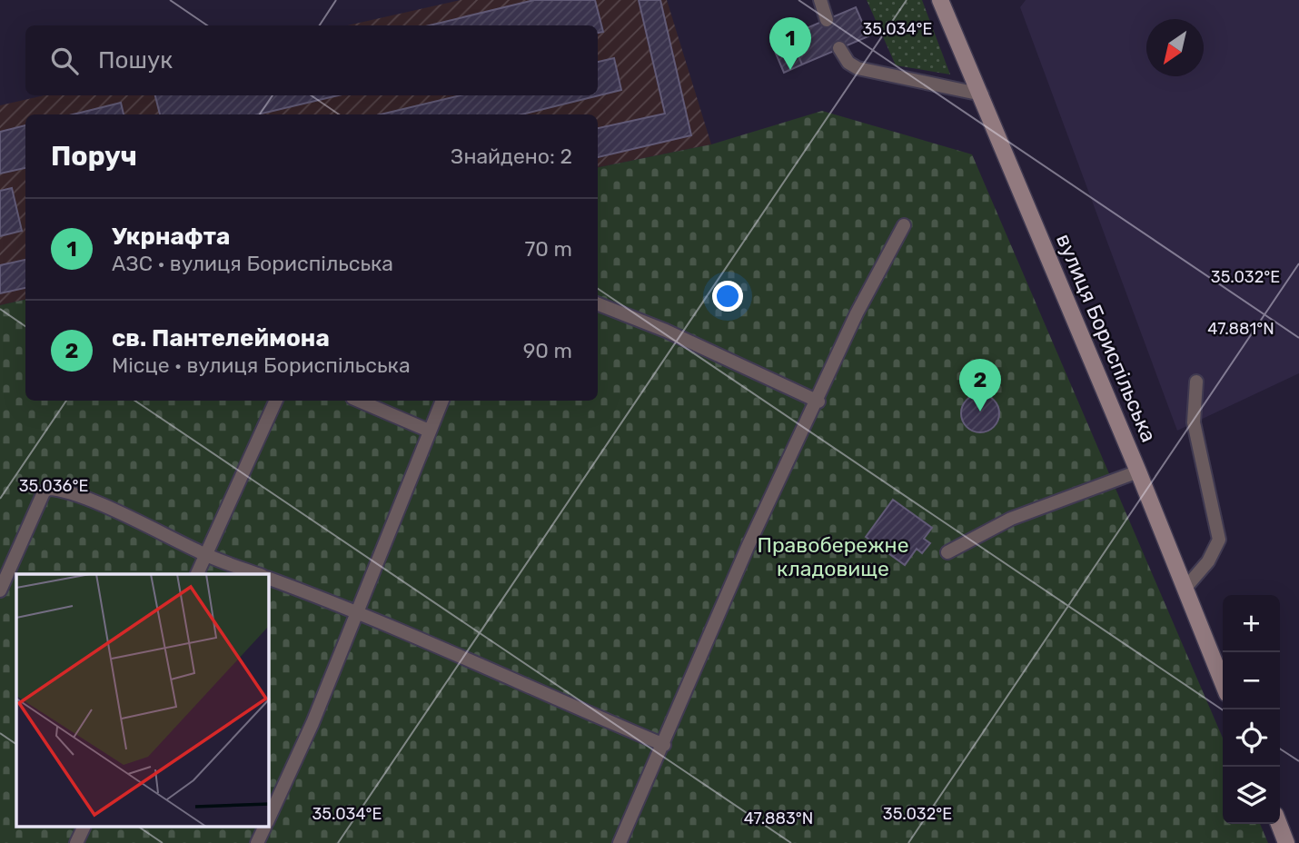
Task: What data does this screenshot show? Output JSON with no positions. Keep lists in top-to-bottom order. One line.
{"streets":{"main road":["вулиця Бориспільська"]},"parks":["Правобережне кладовище"],"north":"bottom left","page":{"pins":["1","2"],"search":"Пошук","heading":["Поруч","Знайдено: 2"],"list":[{"mark":"1","name":"Укрнафта","note":"АЗС · вулиця Бориспільська","value":"70 m"},{"mark":"2","name":"св. Пантелеймона","note":"Місце · вулиця Бориспільська","value":"90 m"}],"map_buttons":["+","−"]},"coordinates":["35.034°E","35.032°E","47.881°N","35.036°E","47.883°N"]}
